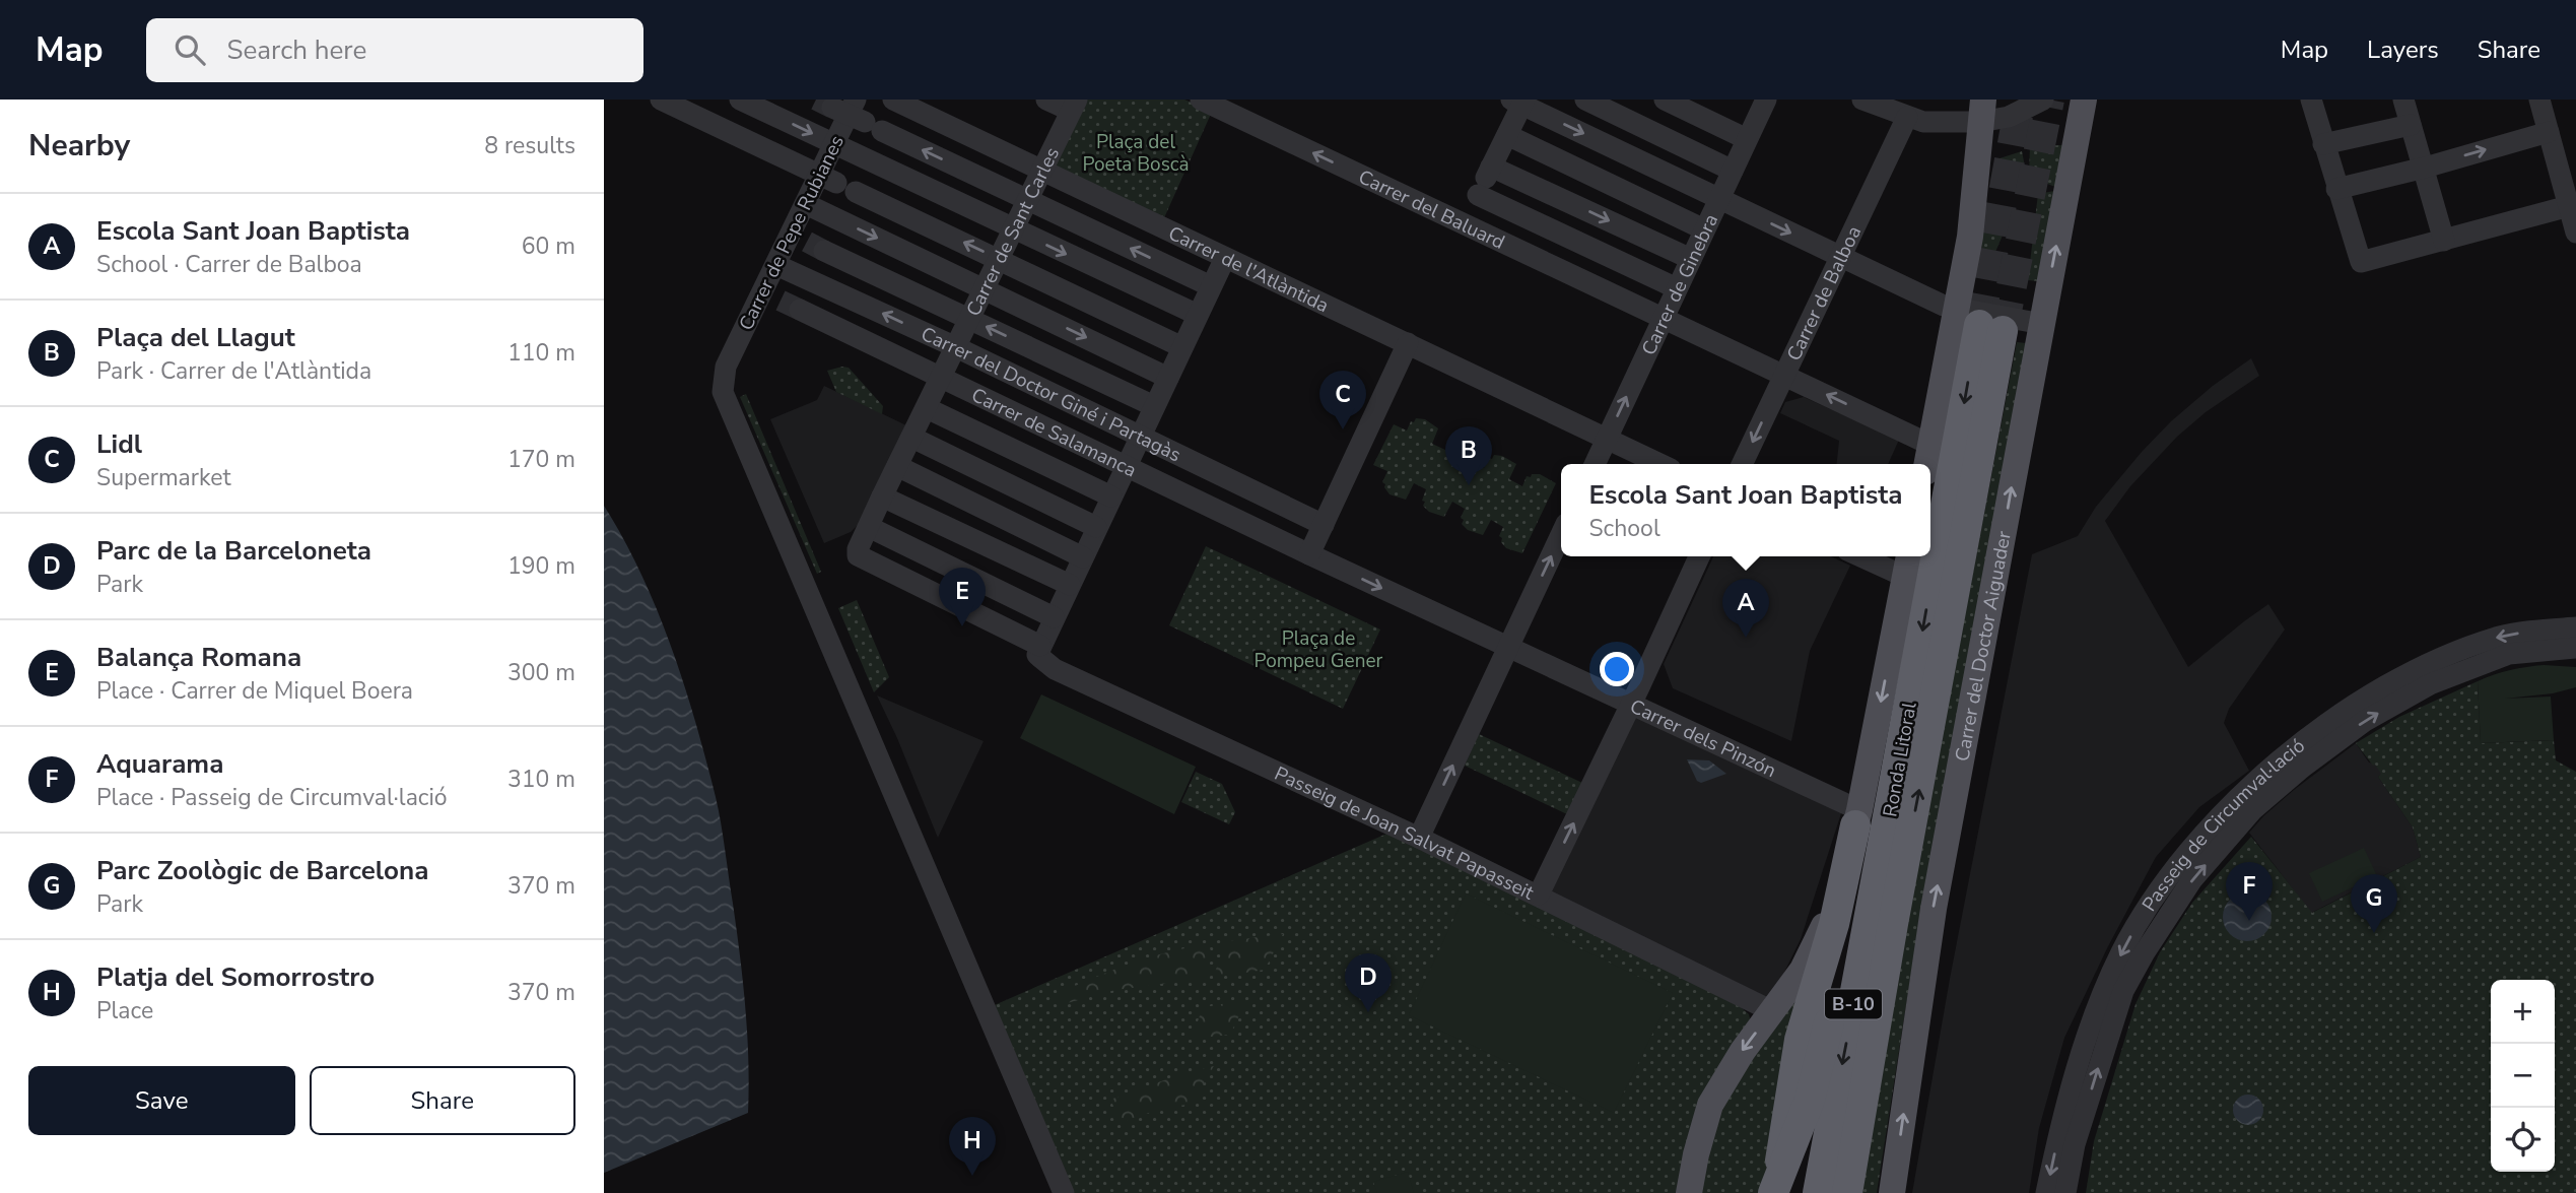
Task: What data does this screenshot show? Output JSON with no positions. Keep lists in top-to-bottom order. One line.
{"streets":{"highway":["Ronda Litoral","B-10"],"main road":["Carrer del Doctor Aiguader"],"street":["Carrer del Baluard","Carrer de Sant Carles","Carrer de Pepe Rubianes","Carrer de l'Atlàntida","Carrer de Ginebra","Carrer de Balboa","Carrer del Doctor Giné i Partagàs","Carrer de Salamanca","Carrer dels Pinzón","Passeig de Circumval·lació","Passeig de Joan Salvat Papasseit"]},"crossings":[["Carrer del Baluard","Carrer de Ginebra"],["Carrer del Baluard","Carrer de Balboa"],["Carrer de Sant Carles","Carrer de l'Atlàntida"],["Carrer de Sant Carles","Carrer del Doctor Giné i Partagàs"],["Carrer de Sant Carles","Carrer de Salamanca"],["Carrer de Sant Carles","Passeig de Joan Salvat Papasseit"],["Carrer de Pepe Rubianes","Carrer del Doctor Giné i Partagàs"],["Carrer de Pepe Rubianes","Carrer de Salamanca"],["Carrer de l'Atlàntida","Carrer de Ginebra"],["Carrer de Salamanca","Carrer dels Pinzón"],["Carrer dels Pinzón","Ronda Litoral"]],"parks":["Plaça del Poeta Boscà","Plaça de Pompeu Gener"],"page":{"header":"Map","search":"Search here","nav":["Map","Layers","Share"],"heading":["Nearby","8 results"],"list":[{"mark":"A","name":"Escola Sant Joan Baptista","note":"School · Carrer de Balboa","value":"60 m"},{"mark":"B","name":"Plaça del Llagut","note":"Park · Carrer de l'Atlàntida","value":"110 m"},{"mark":"C","name":"Lidl","note":"Supermarket","value":"170 m"},{"mark":"D","name":"Parc de la Barceloneta","note":"Park","value":"190 m"},{"mark":"E","name":"Balança Romana","note":"Place · Carrer de Miquel Boera","value":"300 m"},{"mark":"F","name":"Aquarama","note":"Place · Passeig de Circumval·lació","value":"310 m"},{"mark":"G","name":"Parc Zoològic de Barcelona","note":"Park","value":"370 m"},{"mark":"H","name":"Platja del Somorrostro","note":"Place","value":"370 m"}],"pins":["C","B","E","A","F","G","D","H"],"popup":["Escola Sant Joan Baptista","School"],"map_buttons":["+","−"],"buttons":["Save","Share"]}}
